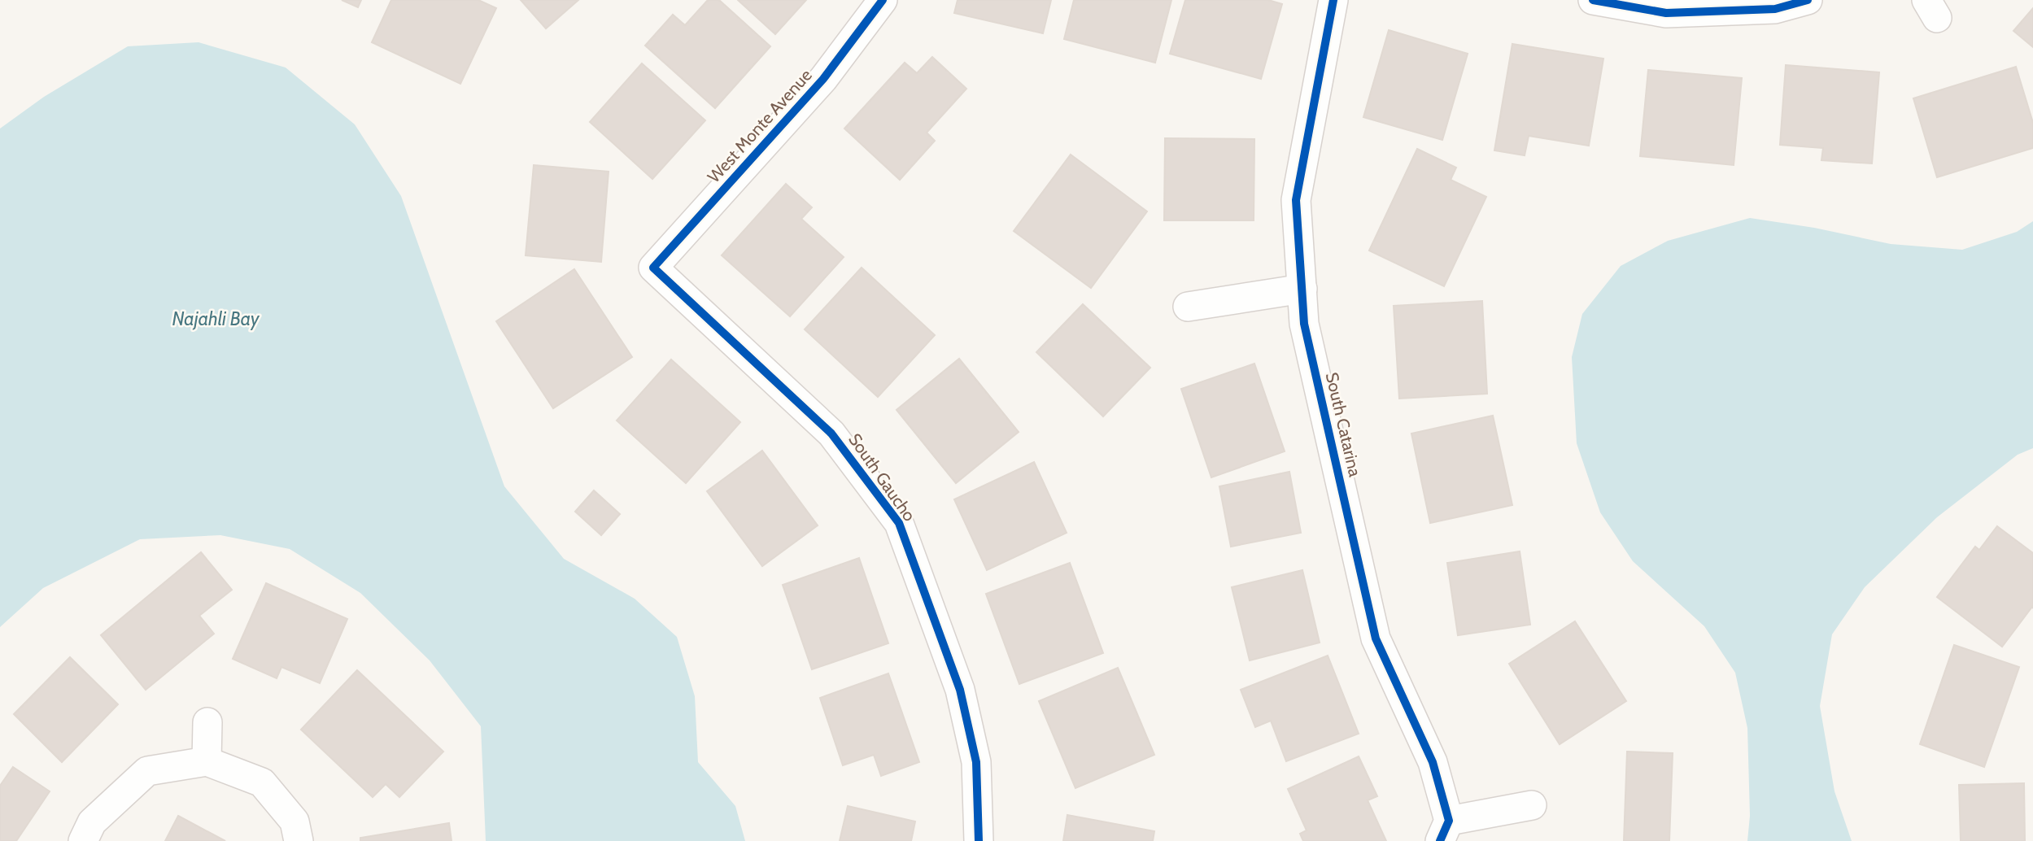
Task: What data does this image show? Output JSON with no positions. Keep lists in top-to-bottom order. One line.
{"streets":{"street":["West Monte Avenue","South Catarina","South Gaucho"]},"crossings":[["West Monte Avenue","South Gaucho"]],"water":["Najahli Bay"]}
